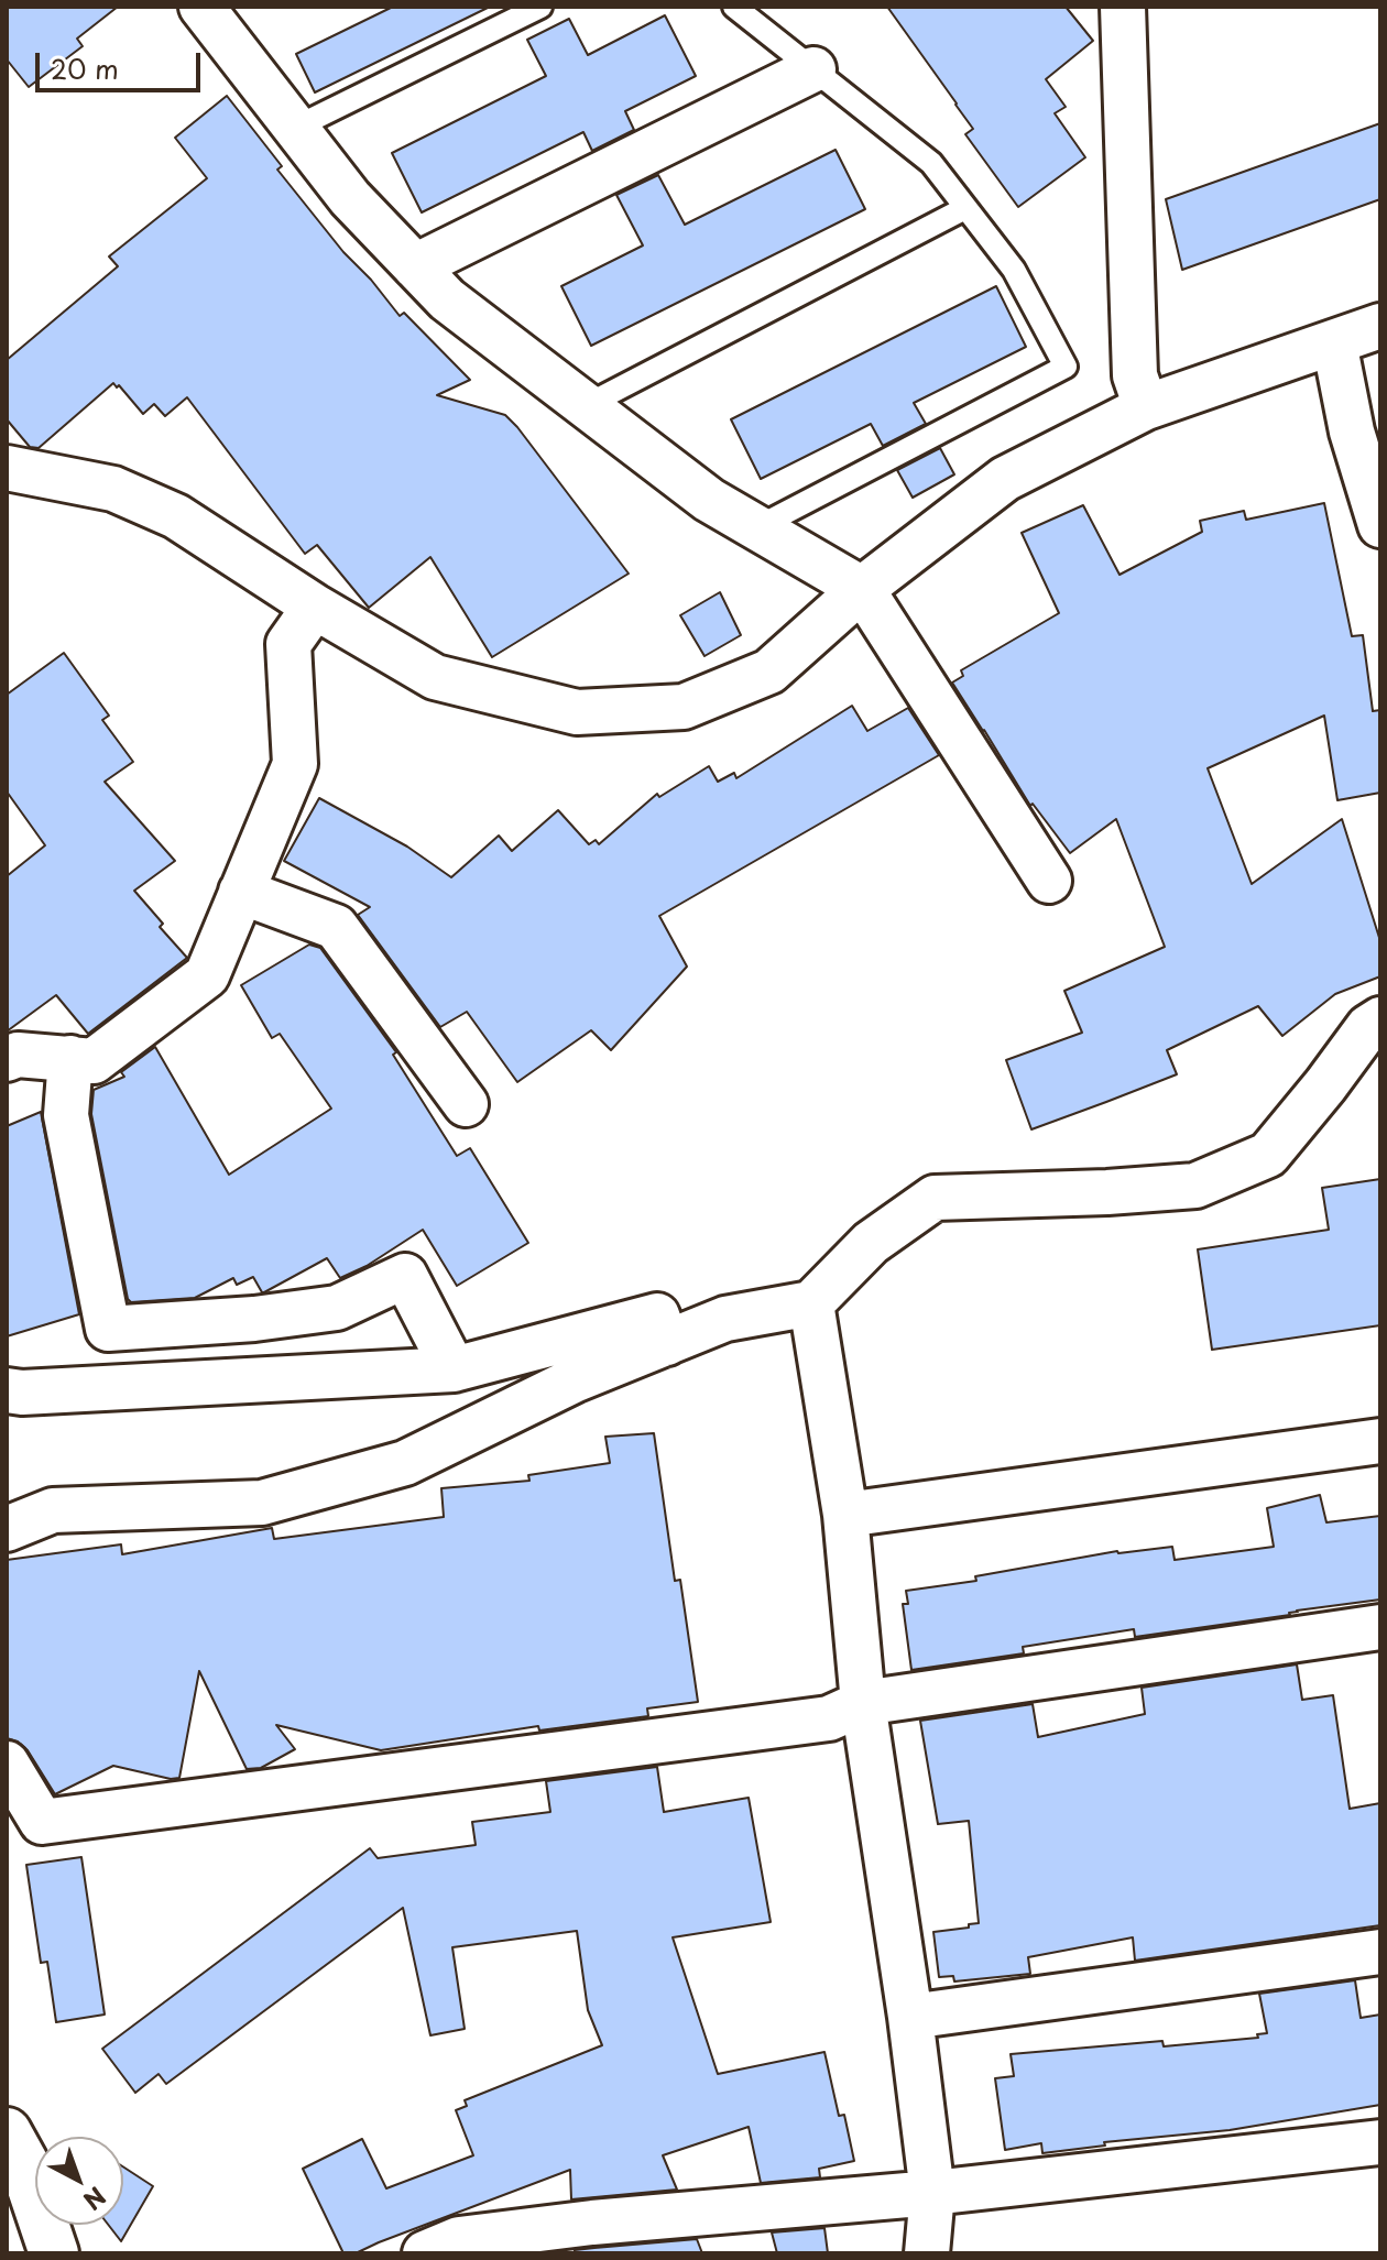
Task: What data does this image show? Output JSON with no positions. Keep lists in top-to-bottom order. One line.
{"scale_bar":"20 m","north":"bottom right"}
